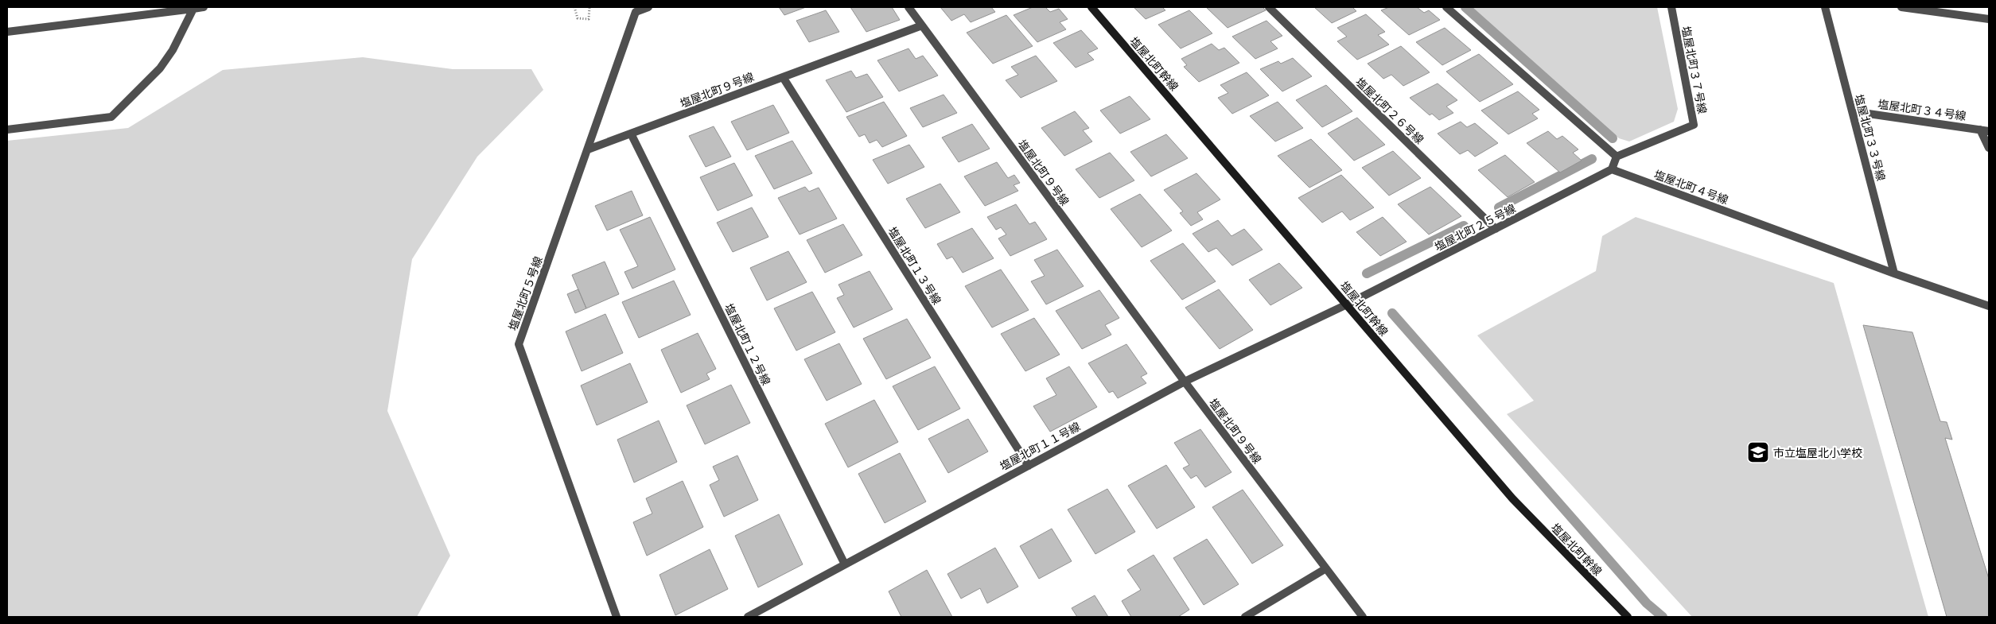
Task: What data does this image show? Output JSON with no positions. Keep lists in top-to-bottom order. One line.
{"streets":{"street":["塩屋北町幹線","塩屋北町３７号線","塩屋北町９号線","塩屋北町３４号線","塩屋北町２６号線","塩屋北町３３号線","塩屋北町４号線","塩屋北町２５号線","塩屋北町１３号線","塩屋北町５号線","塩屋北町１２号線","塩屋北町１１号線"]},"crossings":[["塩屋北町幹線","塩屋北町２５号線"],["塩屋北町幹線","塩屋北町１１号線"],["塩屋北町９号線","塩屋北町１３号線"],["塩屋北町９号線","塩屋北町５号線"],["塩屋北町９号線","塩屋北町１２号線"],["塩屋北町９号線","塩屋北町１１号線"],["塩屋北町３４号線","塩屋北町３３号線"],["塩屋北町２６号線","塩屋北町２５号線"],["塩屋北町３３号線","塩屋北町４号線"],["塩屋北町４号線","塩屋北町２５号線"],["塩屋北町２５号線","塩屋北町１１号線"],["塩屋北町１３号線","塩屋北町１１号線"],["塩屋北町１２号線","塩屋北町１１号線"]],"places":{"school or university":["市立塩屋北小学校"]}}
